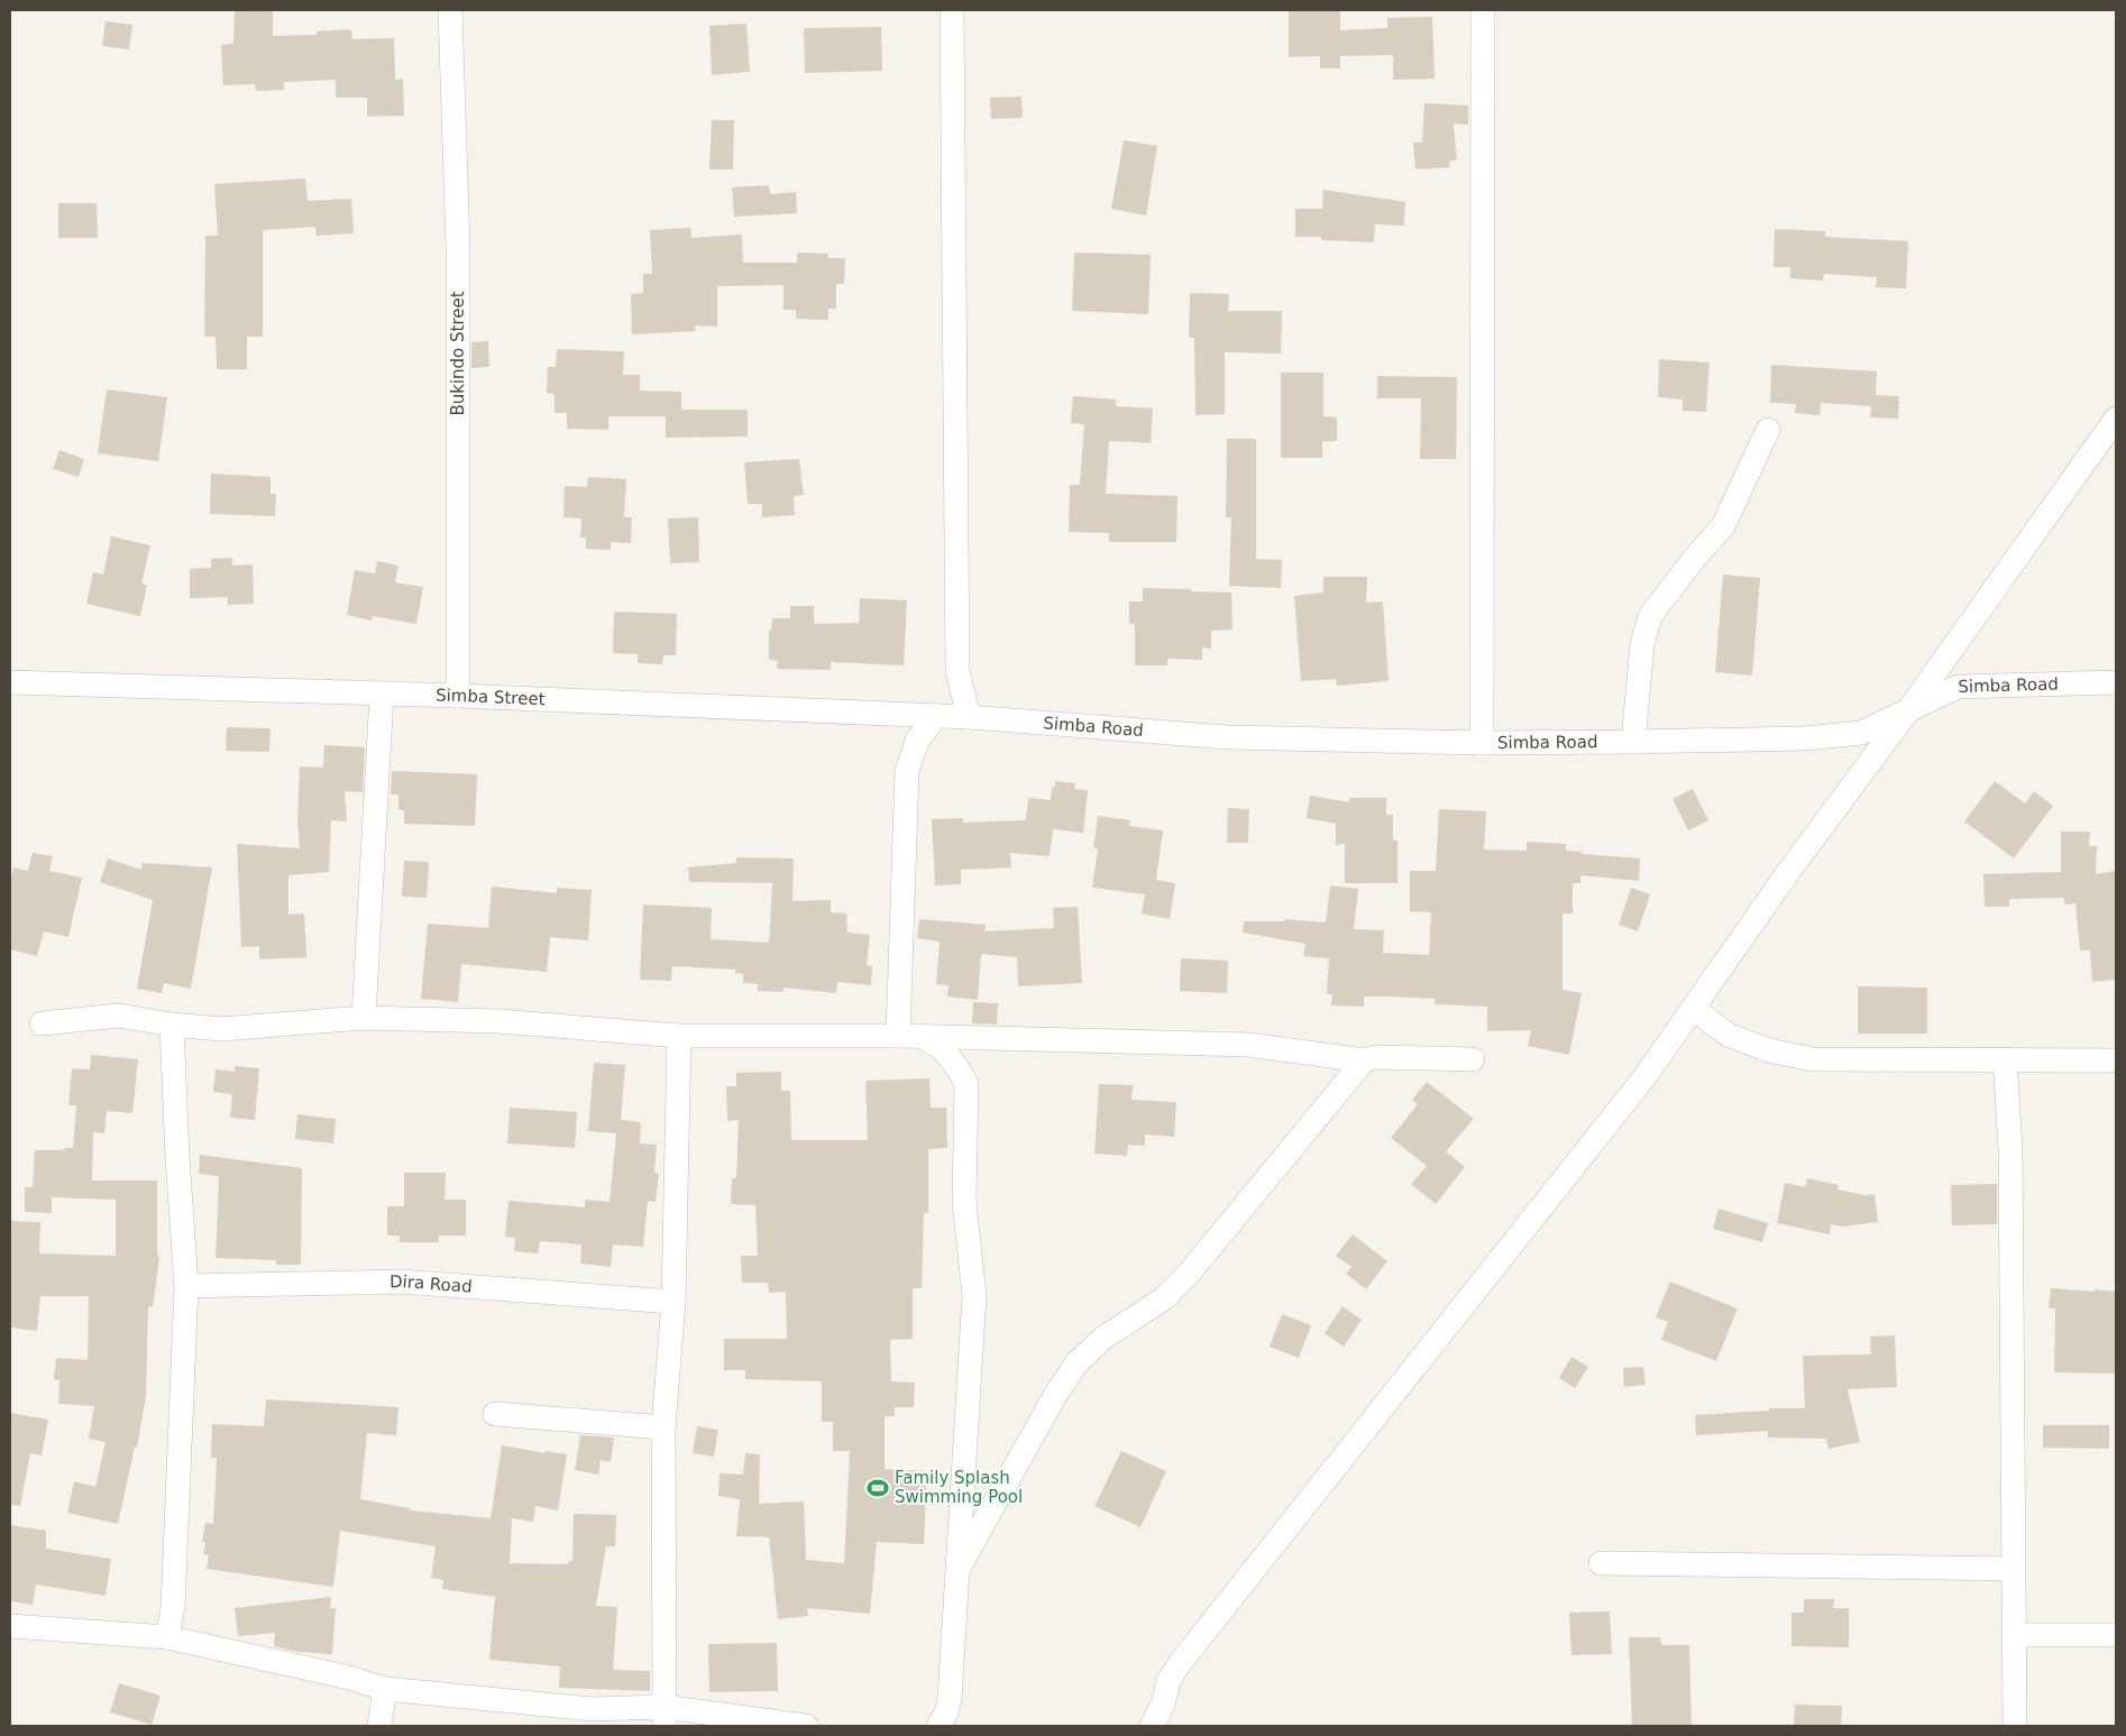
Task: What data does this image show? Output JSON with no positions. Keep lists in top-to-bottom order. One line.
{"streets":{"street":["Bukindo Street","Simba Road","Simba Street","Dira Road"]},"crossings":[["Bukindo Street","Simba Street"],["Simba Road","Simba Street"]],"places":{"sports":["Family Splash Swimming Pool"]}}
